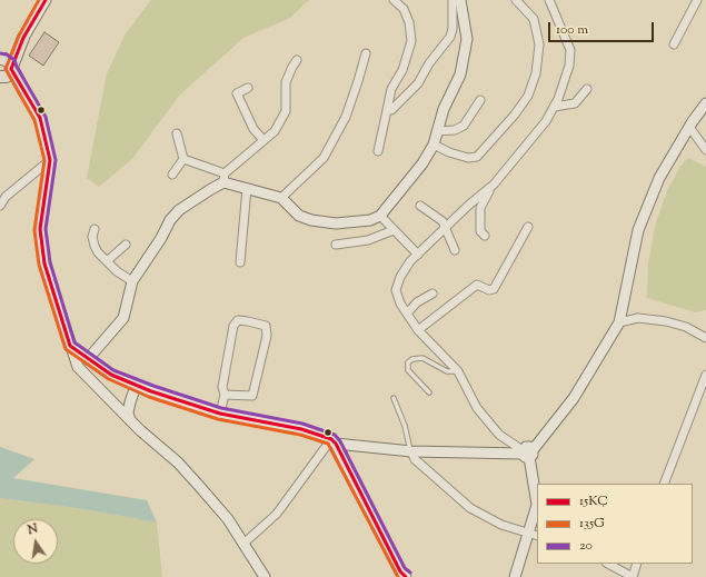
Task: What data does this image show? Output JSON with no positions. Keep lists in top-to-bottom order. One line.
{"lines":["transit line 15KÇ","transit line 135G","transit line 20"],"legend":["15KÇ","135G","20"],"scale_bar":"100 m","north":"top"}
